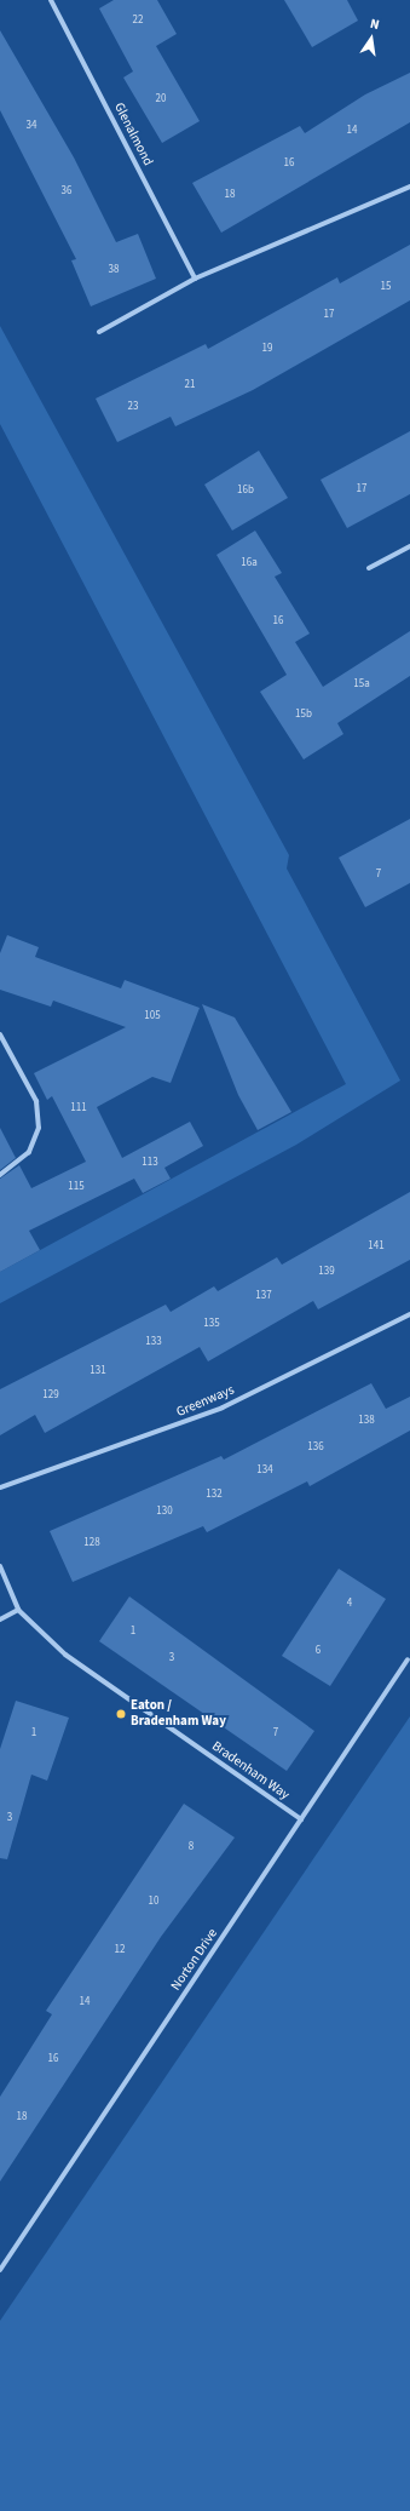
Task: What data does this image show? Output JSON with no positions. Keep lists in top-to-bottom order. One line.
{"streets":{"street":["Glenalmond","Greenways","Bradenham Way","Norton Drive"]},"crossings":[["Bradenham Way","Norton Drive"]],"places":["Eaton / Bradenham Way"],"house_numbers":["22","20","34","14","16","36","18","38","15","17","19","21","23","17","16b","16a","16","15a","15b","7","105","111","113","115","141","139","137","135","133","131","129","138","136","134","132","130","128","4","1","6","3","1","7","3","8","10","12","14","16","18"],"north":"top"}
